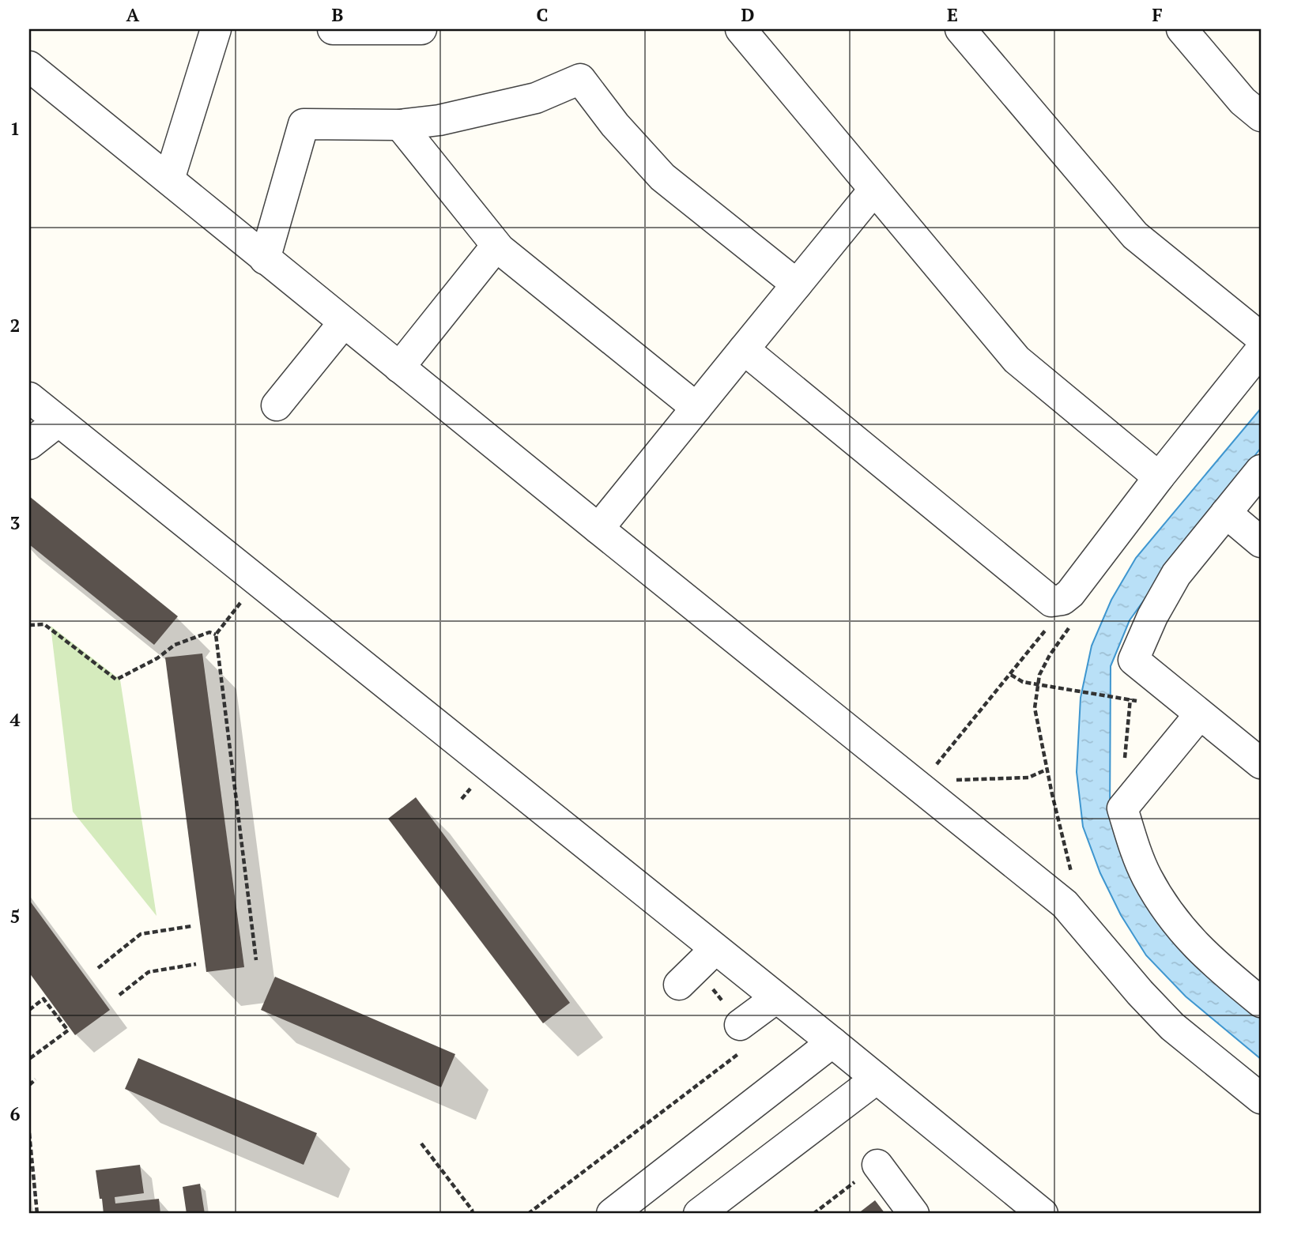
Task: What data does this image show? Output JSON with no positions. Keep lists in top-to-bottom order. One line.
{"grid":{"columns":["A","B","C","D","E","F"],"rows":["1","2","3","4","5","6"]}}
